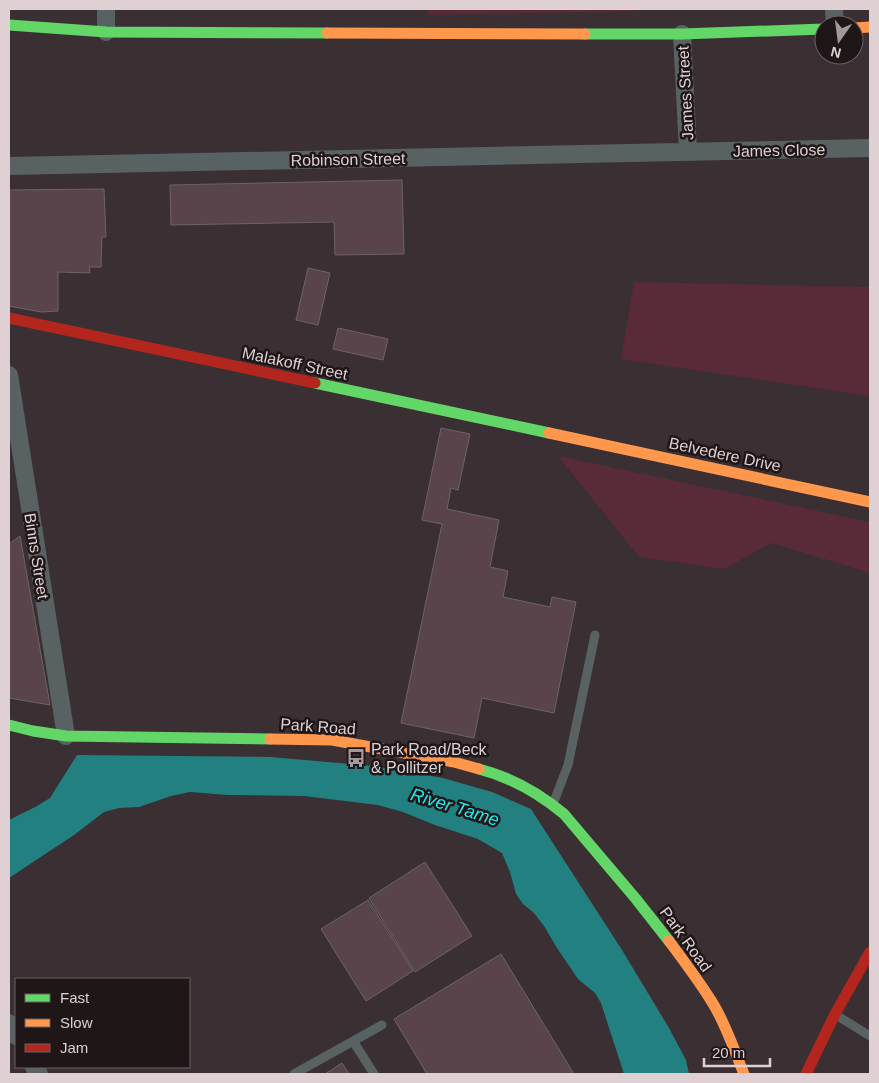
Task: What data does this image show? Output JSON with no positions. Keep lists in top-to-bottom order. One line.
{"streets":{"main road":["Malakoff Street","Belvedere Drive","Park Road"],"street":["James Street","James Close","Robinson Street","Binns Street"]},"crossings":[["James Street","James Close"],["James Street","Robinson Street"],["James Close","Robinson Street"],["Malakoff Street","Belvedere Drive"],["Binns Street","Park Road"]],"water":["River Tame"],"places":{"bus stop":["Park Road/Beck & Pollitzer"]},"legend":["Fast","Slow","Jam"],"scale_bar":"20 m","north":"bottom"}
